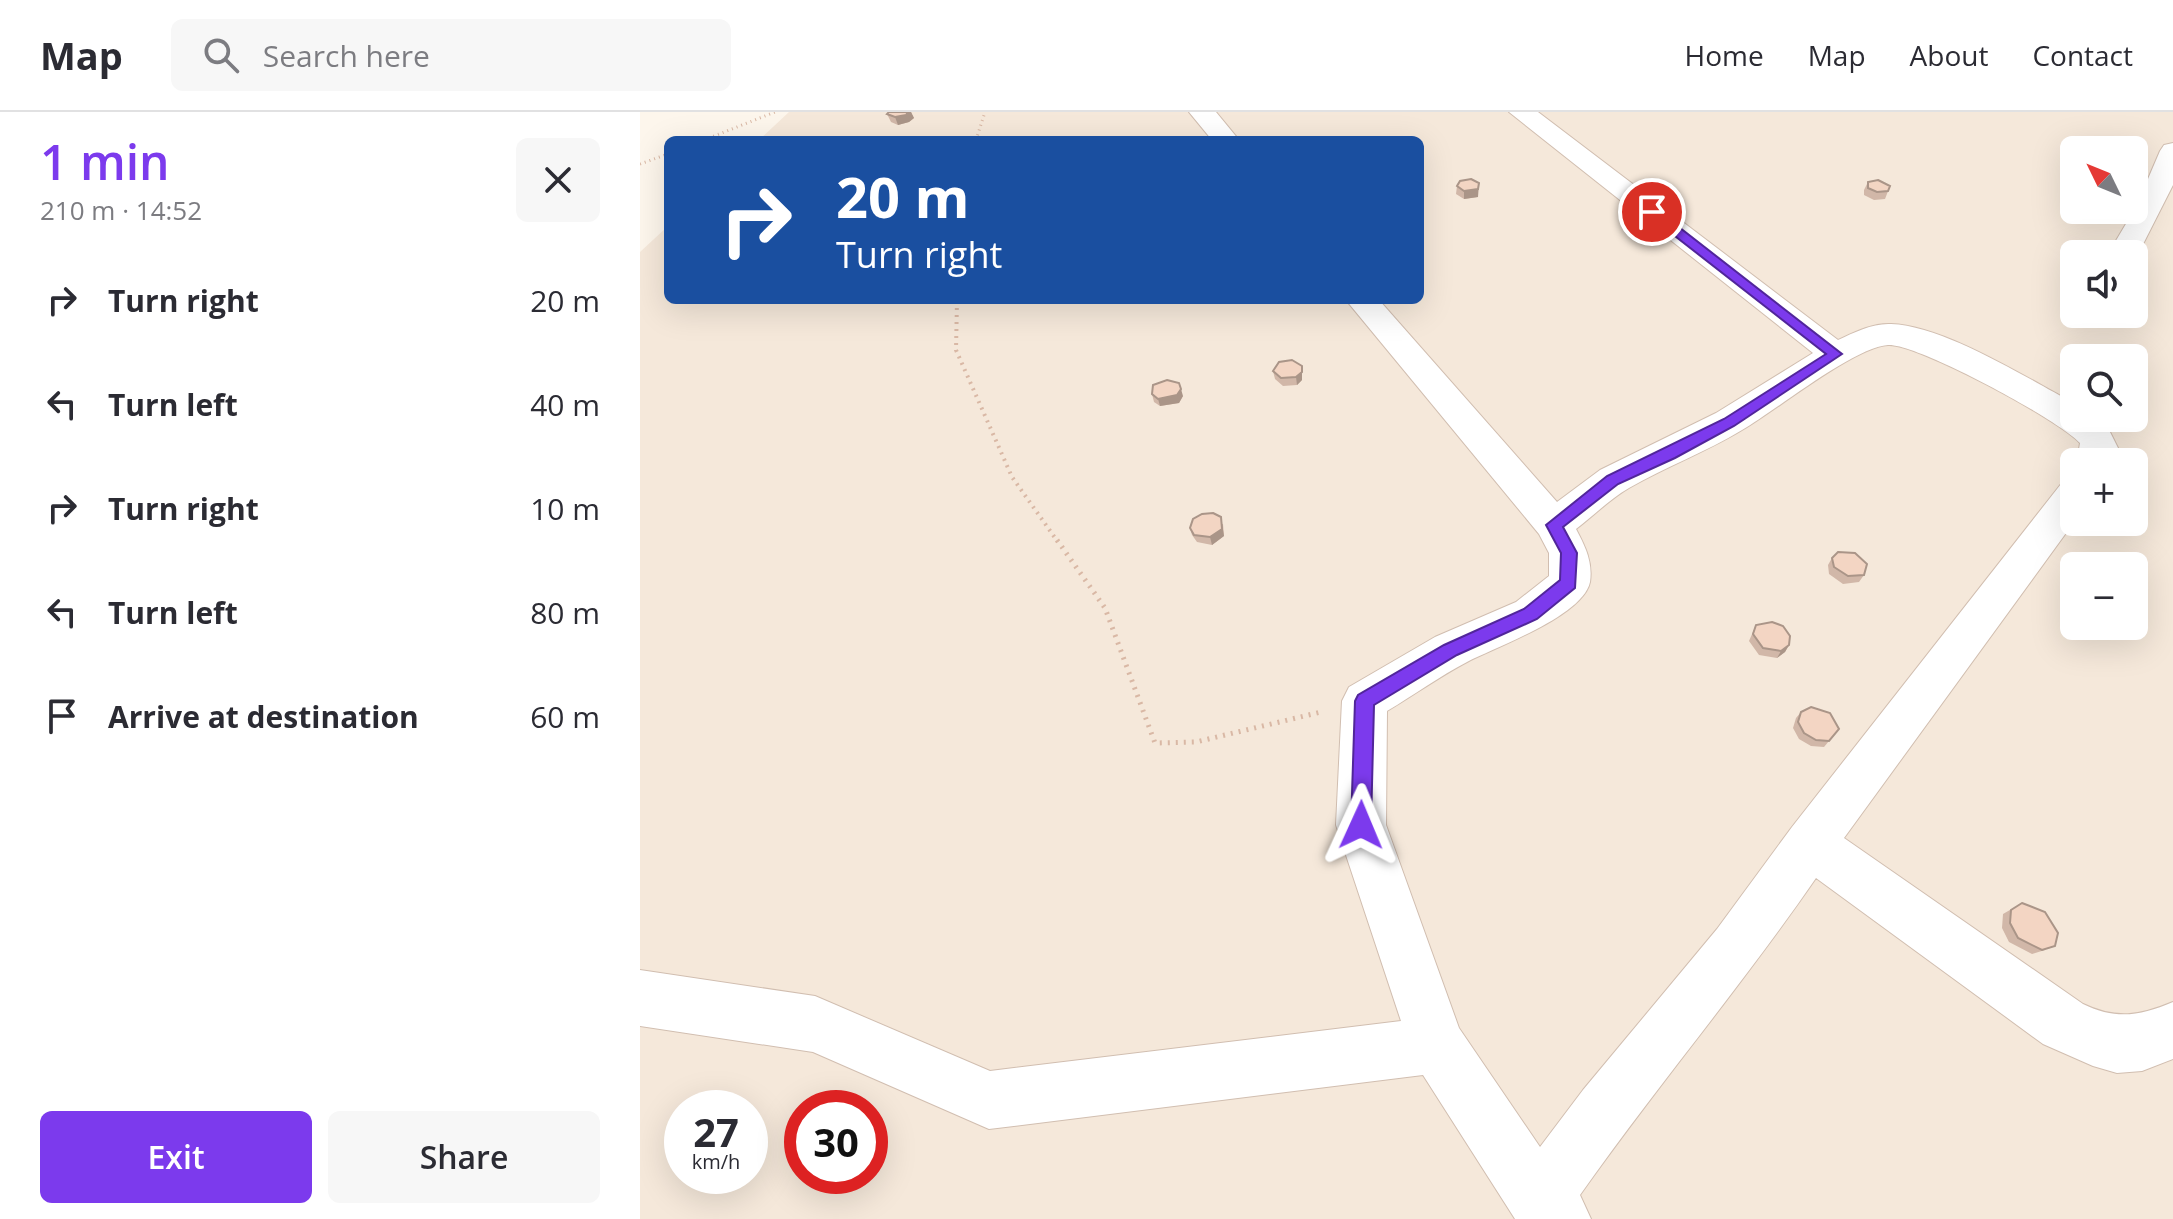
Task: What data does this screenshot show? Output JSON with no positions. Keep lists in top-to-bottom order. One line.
{"north":"top left","page":{"header":"Map","search":"Search here","nav":["Home","Map","About","Contact"],"heading":["1 min","210 m · 14:52"],"map_buttons":["+","−"],"turn":["20 m","Turn right"],"list":[{"name":"Turn right","value":"20 m"},{"name":"Turn left","value":"40 m"},{"name":"Turn right","value":"10 m"},{"name":"Turn left","value":"80 m"},{"name":"Arrive at destination","value":"60 m"}],"speed":"27 km/h","limit":"30","buttons":["Exit","Share"]}}
